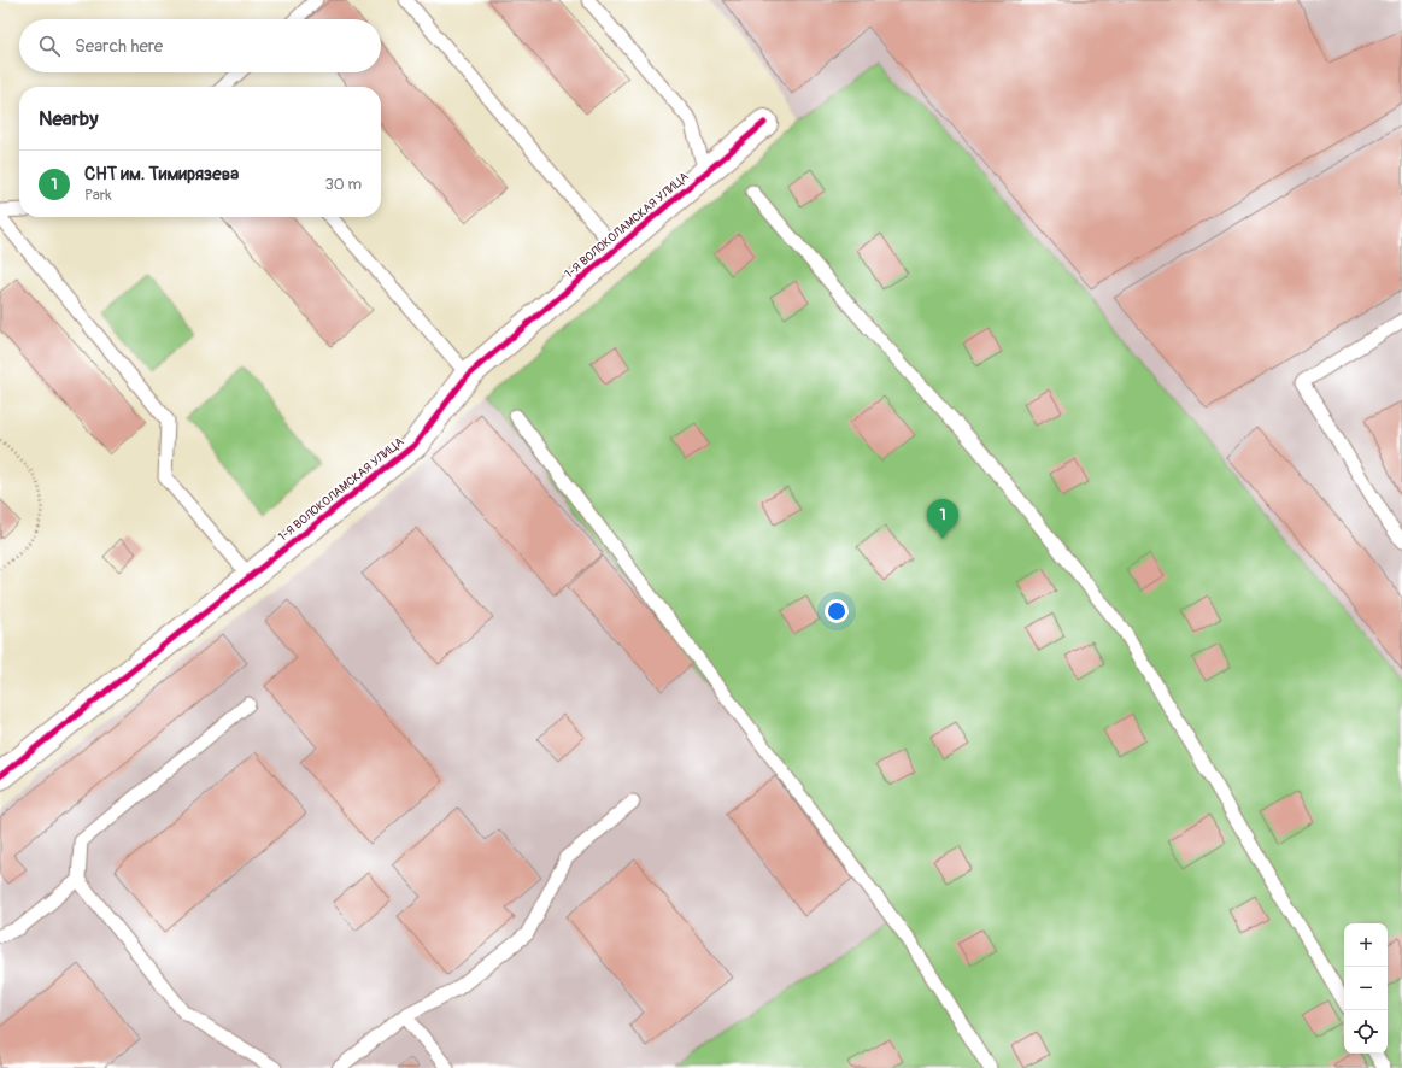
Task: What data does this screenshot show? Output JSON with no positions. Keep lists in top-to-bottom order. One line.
{"streets":{"street":["1-Я ВОЛОКОЛАМСКАЯ УЛИЦА"]},"page":{"search":"Search here","heading":"Nearby","list":[{"mark":"1","name":"СНТ им. Тимирязева","note":"Park","value":"30 m"}],"pins":"1","map_buttons":["+","−"]}}
